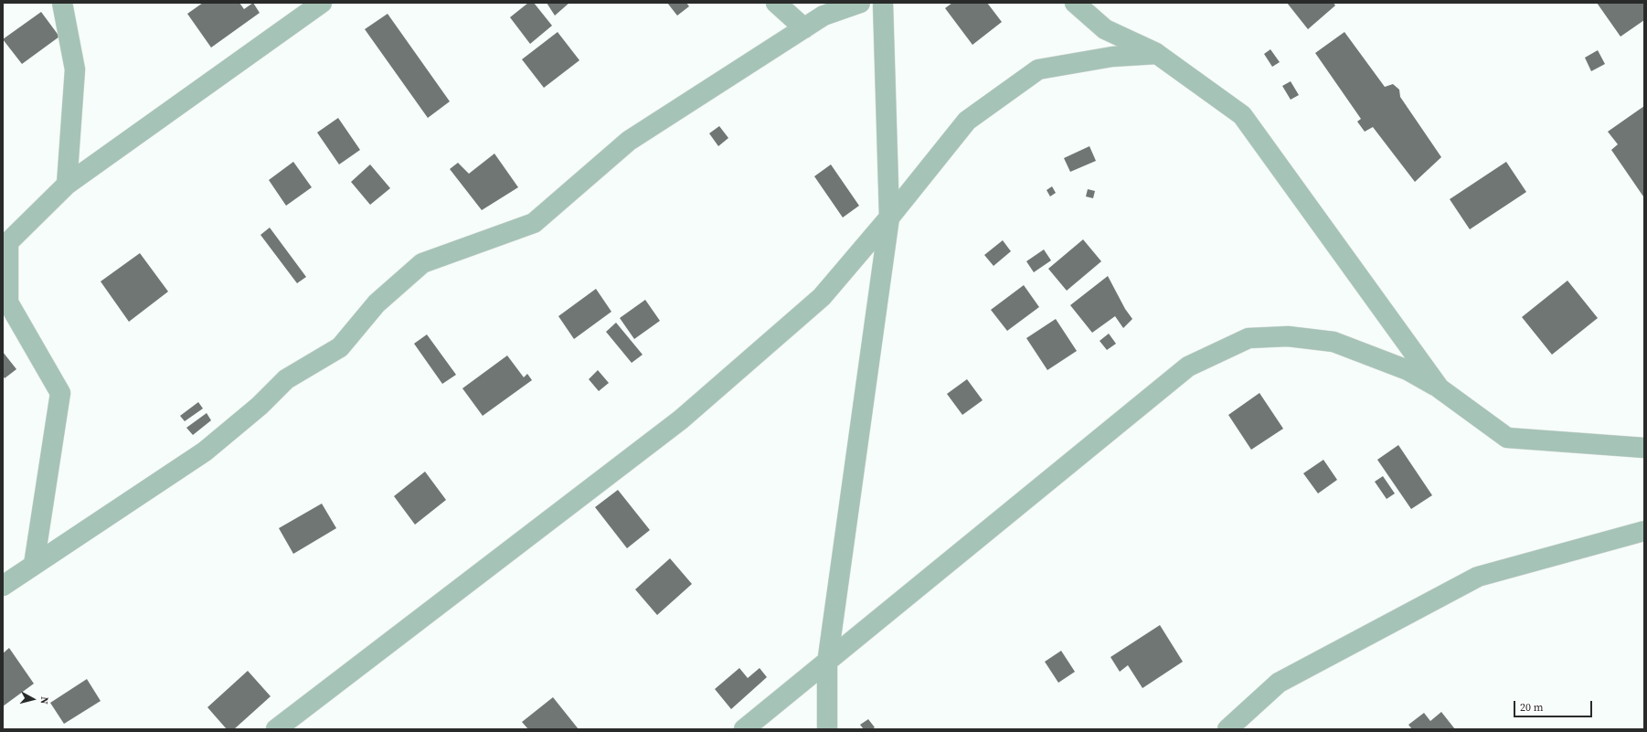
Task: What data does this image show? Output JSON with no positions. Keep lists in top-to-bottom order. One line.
{"scale_bar":"20 m","north":"right"}
